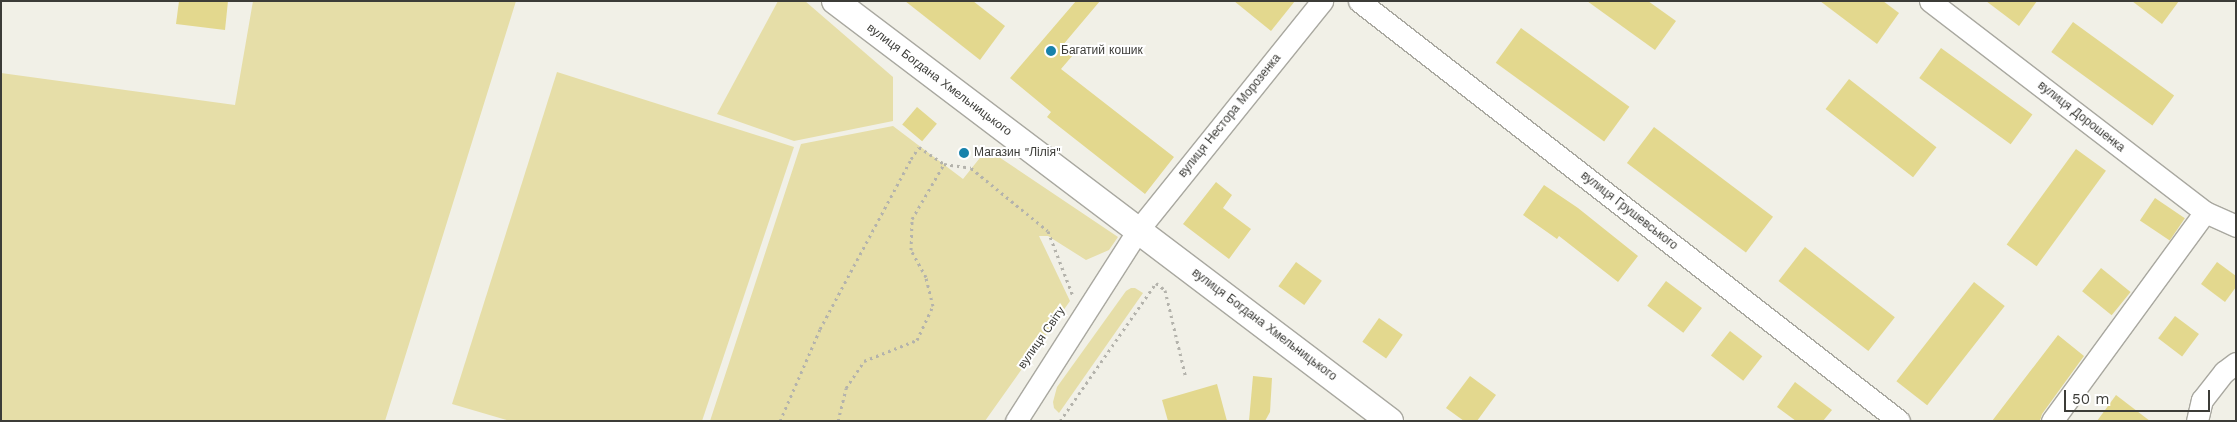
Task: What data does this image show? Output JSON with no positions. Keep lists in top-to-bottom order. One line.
{"streets":{"street":["вулиця Богдана Хмельницького","вулиця Нестора Морозенка","вулиця Дорошенка","вулиця Грушевського"],"path":["вулиця Світу"]},"crossings":[["вулиця Богдана Хмельницького","вулиця Нестора Морозенка"]],"places":["Багатий кошик","Магазин \"Лілія\""],"scale_bar":"50 m"}
